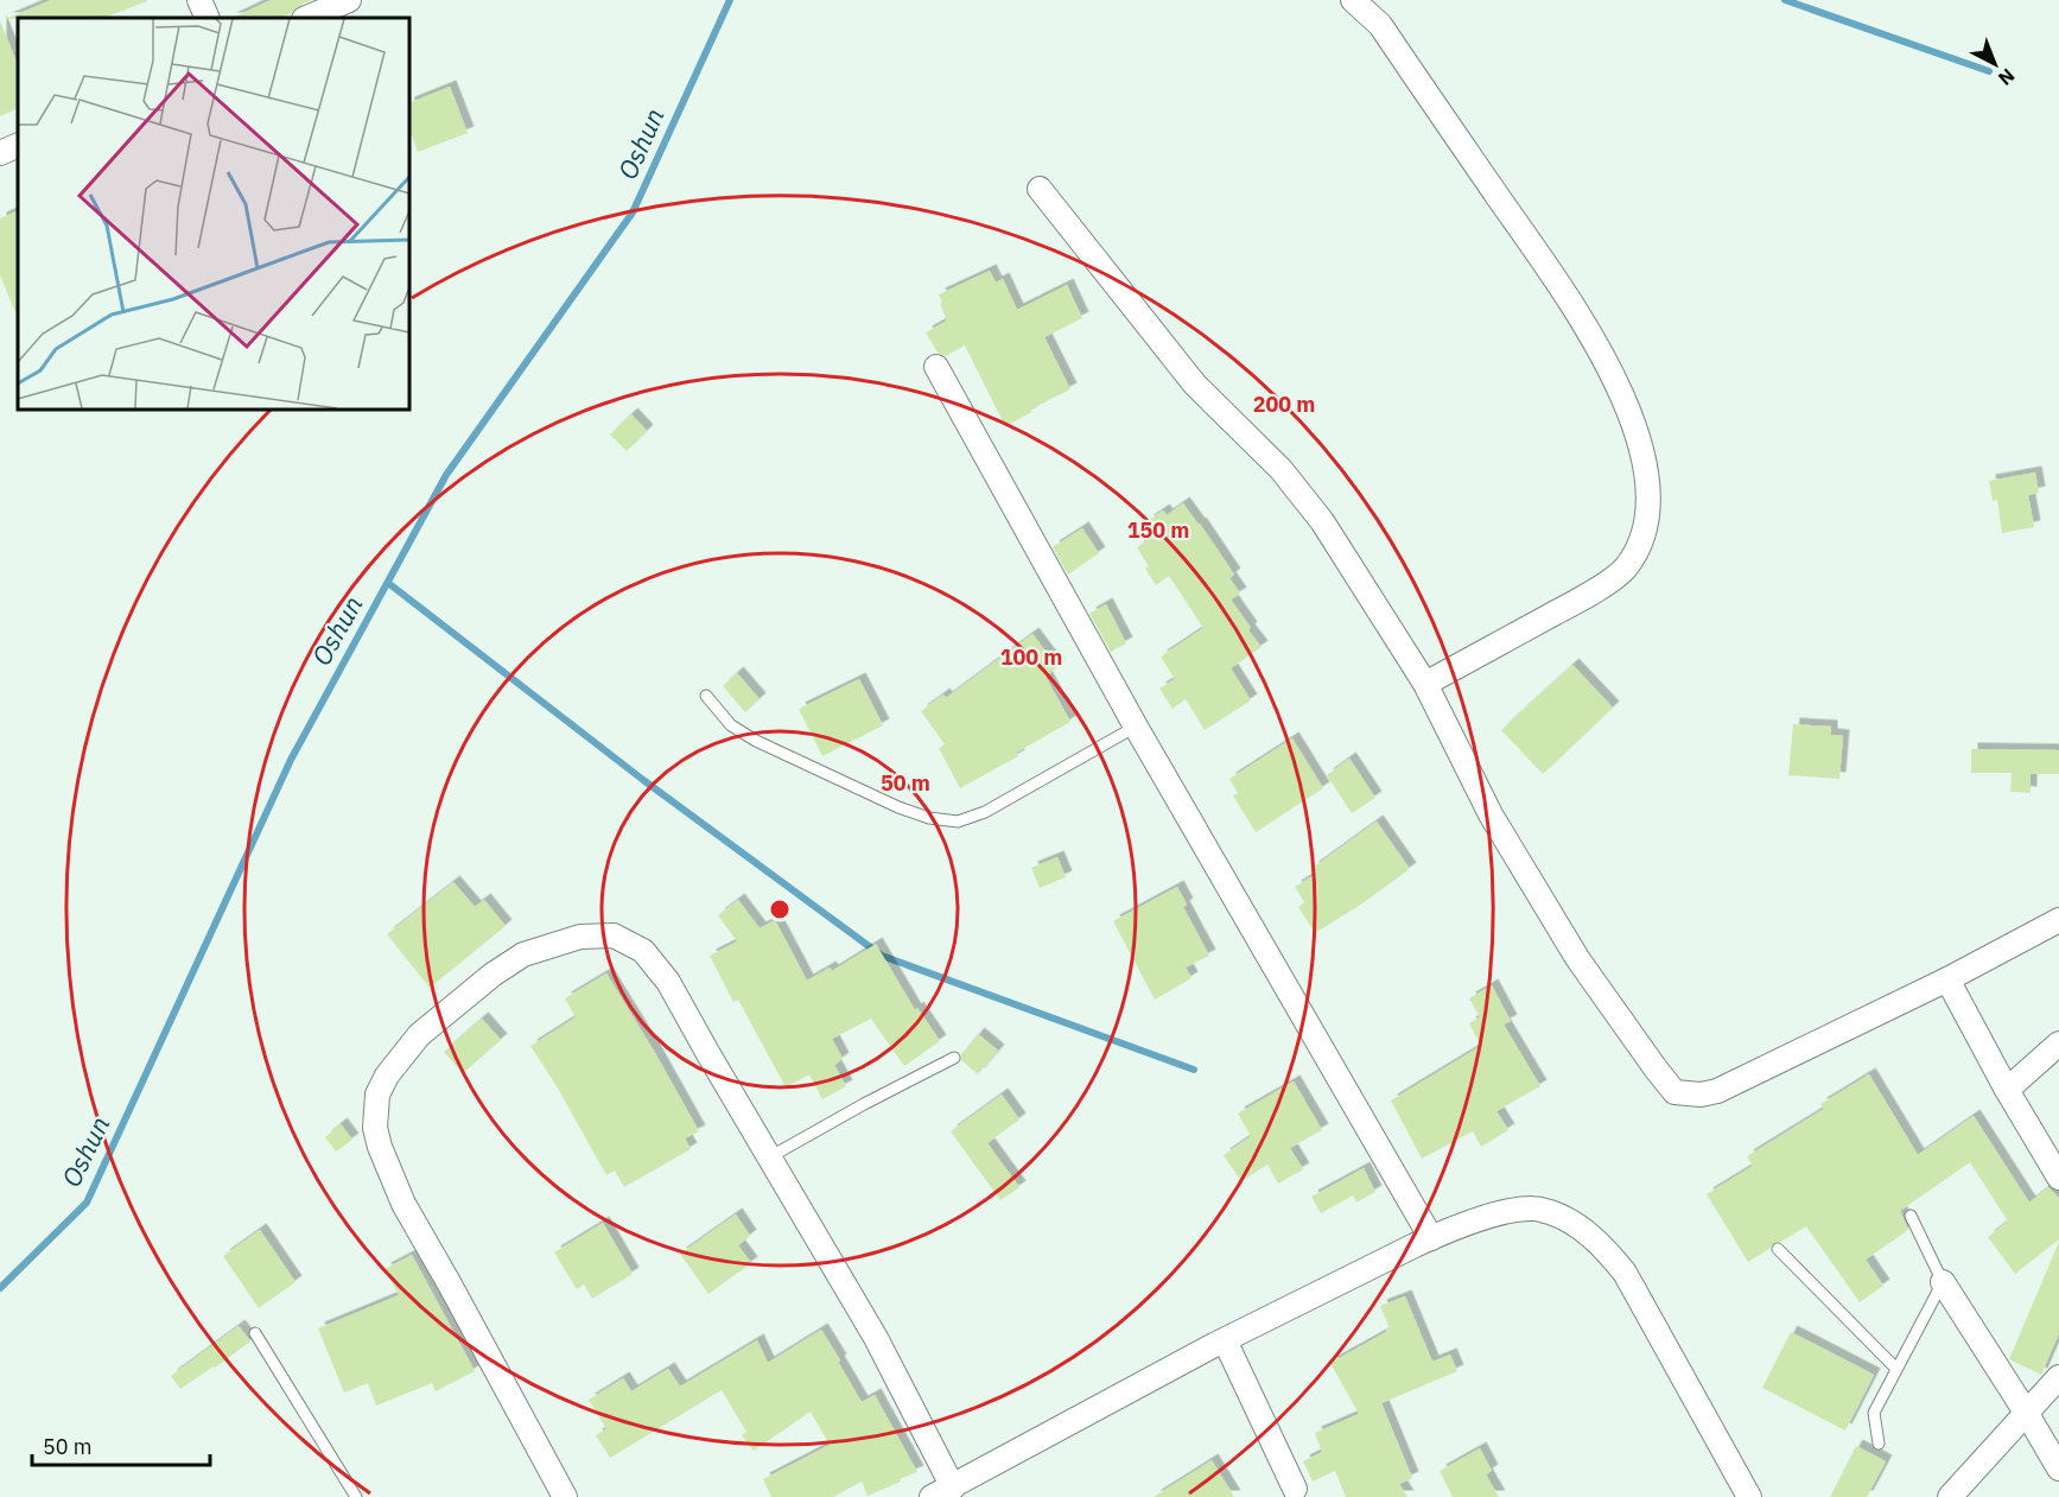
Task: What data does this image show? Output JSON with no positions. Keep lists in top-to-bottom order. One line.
{"water":["Oshun"],"scale_bar":"50 m","north":"bottom right","rings":["200 m","150 m","100 m","50 m"]}
